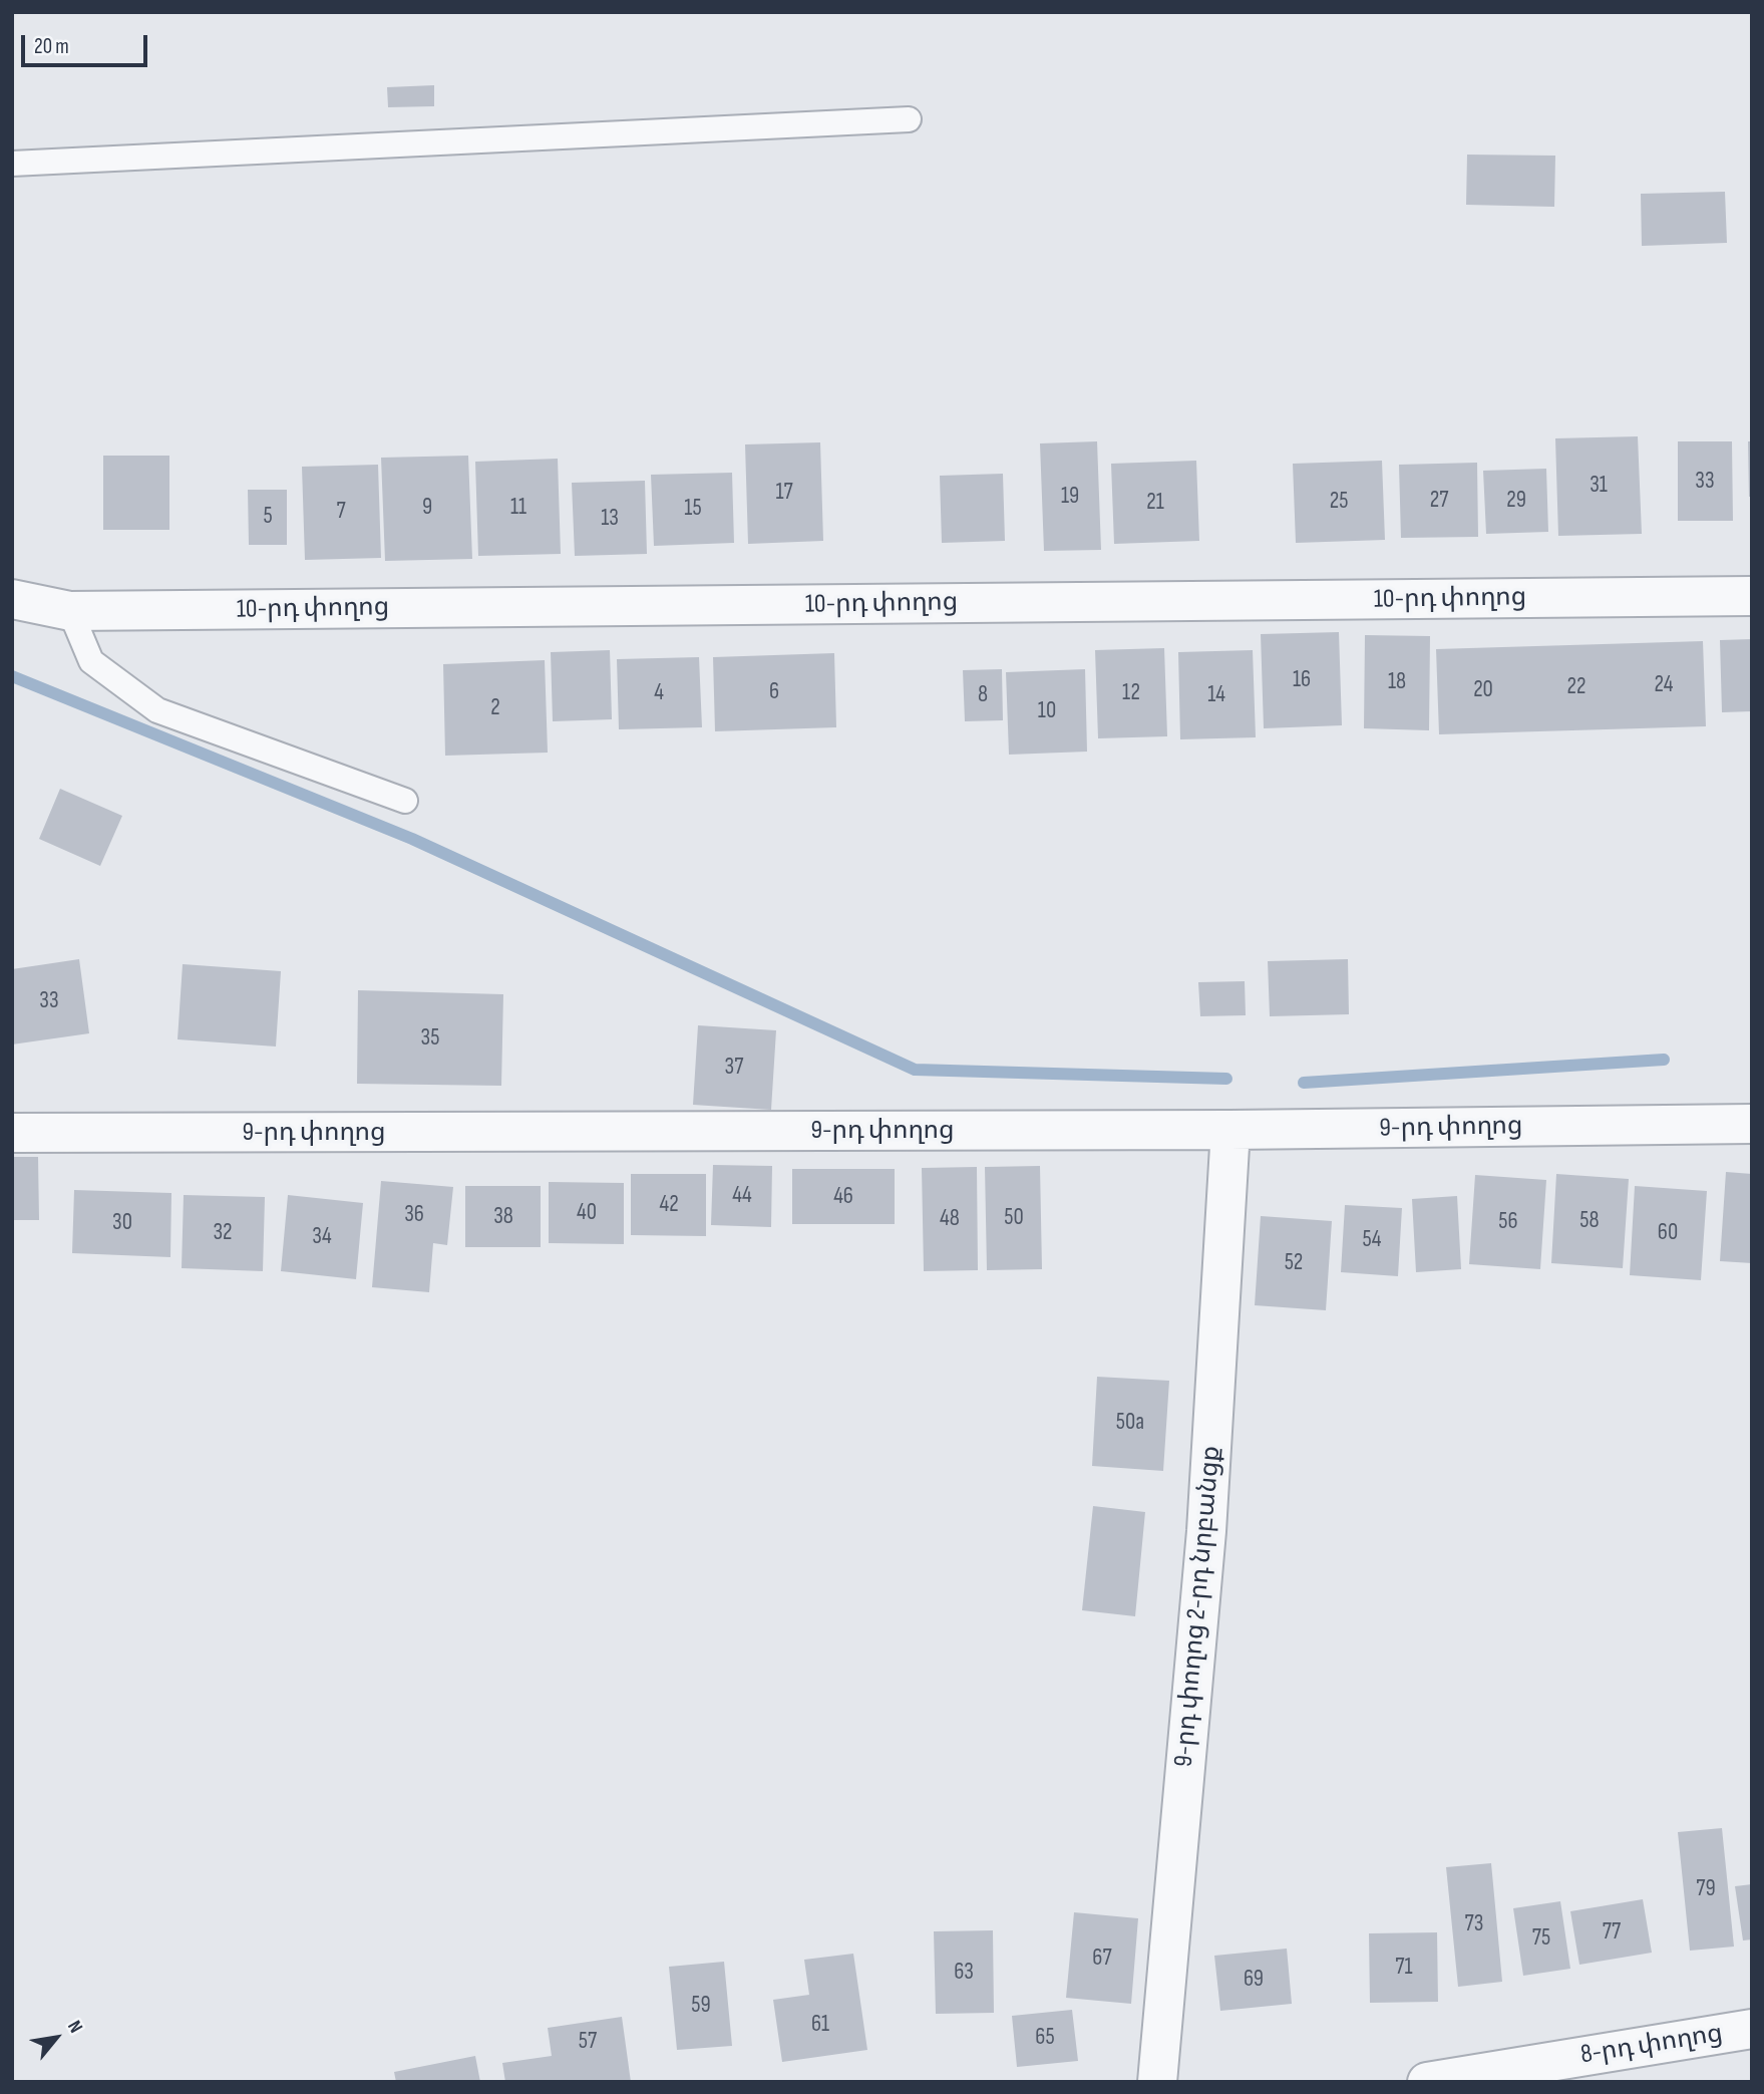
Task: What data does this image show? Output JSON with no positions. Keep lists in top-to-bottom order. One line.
{"streets":{"street":["10-րդ փողոց","9-րդ փողոց","9-րդ փողոց 2-րդ նրբանցք","8-րդ փողոց"]},"crossings":[["9-րդ փողոց","9-րդ փողոց 2-րդ նրբանցք"]],"house_numbers":["33","31","17","19","27","29","25","21","9","11","15","7","5","13","16","18","24","22","20","6","4","12","8","14","2","10","33","35","37","44","46","42","40","36","38","50","48","58","56","30","32","60","34","54","52","50a","79","73","77","75","67","71","63","69","59","61","65","57"],"scale_bar":"20 m","north":"top right"}
